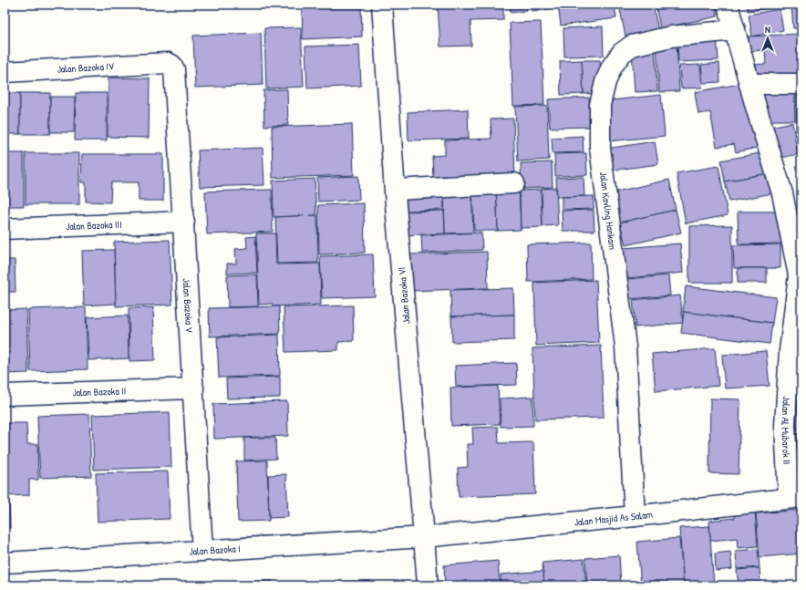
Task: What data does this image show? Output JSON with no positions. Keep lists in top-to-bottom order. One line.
{"streets":{"street":["Jalan Bazoka IV","Jalan Kavling Hankam","Jalan Bazoka III","Jalan Bazoka VI","Jalan Bazoka V","Jalan Bazoka II","Jalan Al Mubarok II","Jalan Masjid As Salam","Jalan Bazoka I"]},"crossings":[["Jalan Bazoka IV","Jalan Bazoka V"],["Jalan Kavling Hankam","Jalan Al Mubarok II"],["Jalan Kavling Hankam","Jalan Masjid As Salam"],["Jalan Bazoka III","Jalan Bazoka V"],["Jalan Bazoka VI","Jalan Masjid As Salam"],["Jalan Bazoka VI","Jalan Bazoka I"],["Jalan Bazoka V","Jalan Bazoka II"],["Jalan Bazoka V","Jalan Bazoka I"],["Jalan Al Mubarok II","Jalan Masjid As Salam"],["Jalan Masjid As Salam","Jalan Bazoka I"]],"north":"top"}
